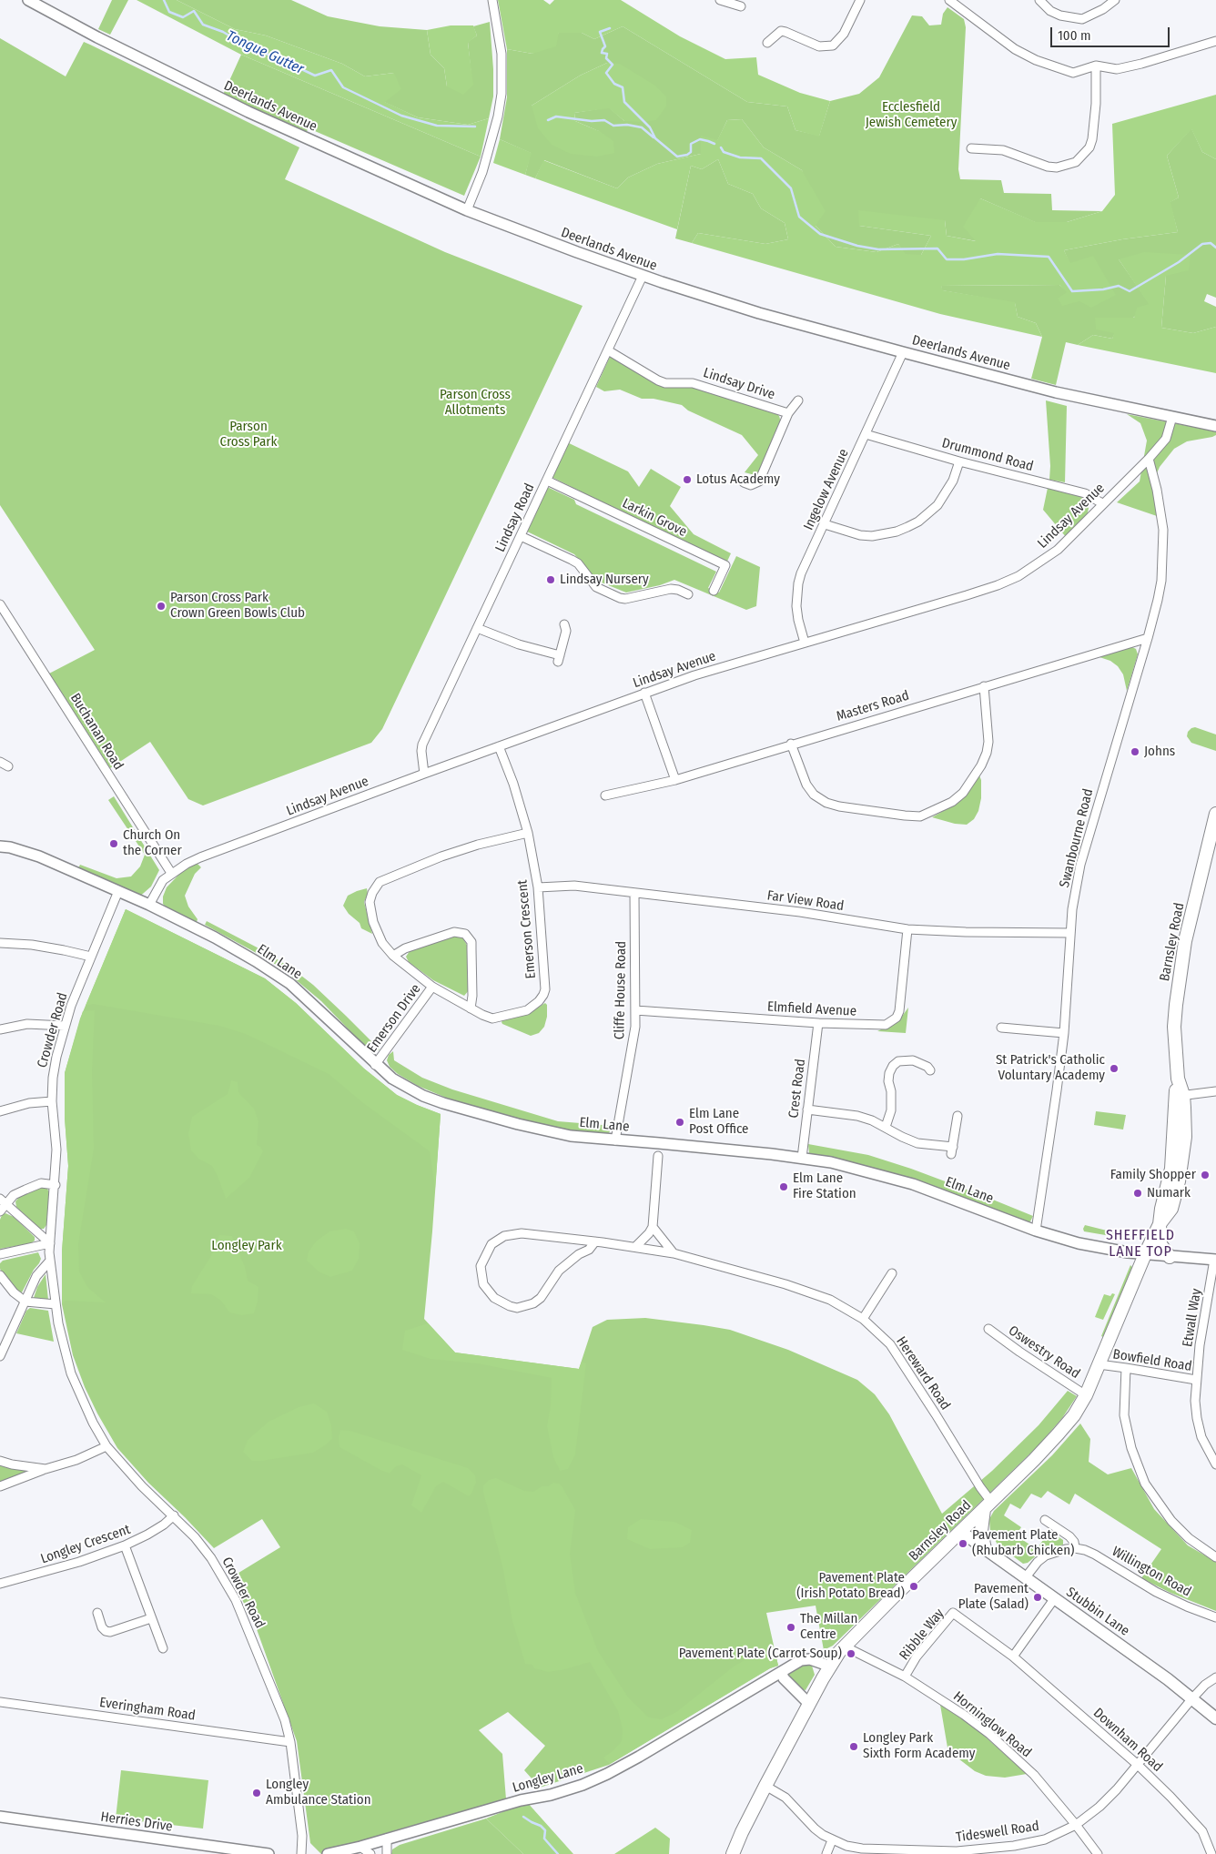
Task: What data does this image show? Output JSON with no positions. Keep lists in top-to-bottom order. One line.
{"streets":{"main road":["Barnsley Road","Stubbin Lane"],"street":["Deerlands Avenue","Lindsay Drive","Drummond Road","Ingelow Avenue","Lindsay Avenue","Lindsay Road","Larkin Grove","Masters Road","Buchanan Road","Swanbourne Road","Far View Road","Emerson Crescent","Elm Lane","Cliffe House Road","Elmfield Avenue","Emerson Drive","Crowder Road","Crest Road","Etwall Way","Oswestry Road","Bowfield Road","Hereward Road","Longley Crescent","Willington Road","Ribble Way","Everingham Road","Horninglow Road","Downham Road","Longley Lane","Herries Drive","Tideswell Road"]},"crossings":[["Deerlands Avenue","Ingelow Avenue"],["Deerlands Avenue","Lindsay Avenue"],["Deerlands Avenue","Lindsay Road"],["Lindsay Drive","Lindsay Road"],["Drummond Road","Ingelow Avenue"],["Drummond Road","Lindsay Avenue"],["Ingelow Avenue","Lindsay Avenue"],["Lindsay Avenue","Lindsay Road"],["Lindsay Avenue","Buchanan Road"],["Lindsay Avenue","Swanbourne Road"],["Lindsay Avenue","Emerson Crescent"],["Lindsay Avenue","Elm Lane"],["Lindsay Road","Larkin Grove"],["Masters Road","Swanbourne Road"],["Swanbourne Road","Far View Road"],["Swanbourne Road","Elm Lane"],["Far View Road","Emerson Crescent"],["Far View Road","Cliffe House Road"],["Far View Road","Elmfield Avenue"],["Emerson Crescent","Emerson Drive"],["Barnsley Road","Elm Lane"],["Barnsley Road","Oswestry Road"],["Barnsley Road","Bowfield Road"],["Barnsley Road","Hereward Road"],["Barnsley Road","Stubbin Lane"],["Barnsley Road","Horninglow Road"],["Barnsley Road","Longley Lane"],["Barnsley Road","Tideswell Road"],["Elm Lane","Cliffe House Road"],["Elm Lane","Emerson Drive"],["Elm Lane","Crowder Road"],["Elm Lane","Crest Road"],["Elm Lane","Etwall Way"],["Cliffe House Road","Elmfield Avenue"],["Elmfield Avenue","Crest Road"],["Crowder Road","Longley Crescent"],["Crowder Road","Everingham Road"],["Etwall Way","Bowfield Road"],["Willington Road","Stubbin Lane"],["Stubbin Lane","Tideswell Road"],["Ribble Way","Horninglow Road"],["Ribble Way","Downham Road"],["Horninglow Road","Tideswell Road"],["Downham Road","Tideswell Road"]],"districts":["SHEFFIELD LANE TOP"],"water":["Tongue Gutter"],"parks":["Ecclesfield Jewish Cemetery","Parson Cross Allotments","Parson Cross Park","Longley Park"],"places":["Lotus Academy","Lindsay Nursery","Parson Cross Park Crown Green Bowls Club","Johns","Church On the Corner","St Patrick's Catholic Voluntary Academy","Elm Lane Post Office","Family Shopper","Elm Lane Fire Station","Numark","Pavement Plate (Rhubarb Chicken)","Pavement Plate (Irish Potato Bread)","Pavement Plate (Salad)","The Millan Centre","Pavement Plate (Carrot Soup)","Longley Park Sixth Form Academy","Longley Ambulance Station"],"scale_bar":"100 m"}
